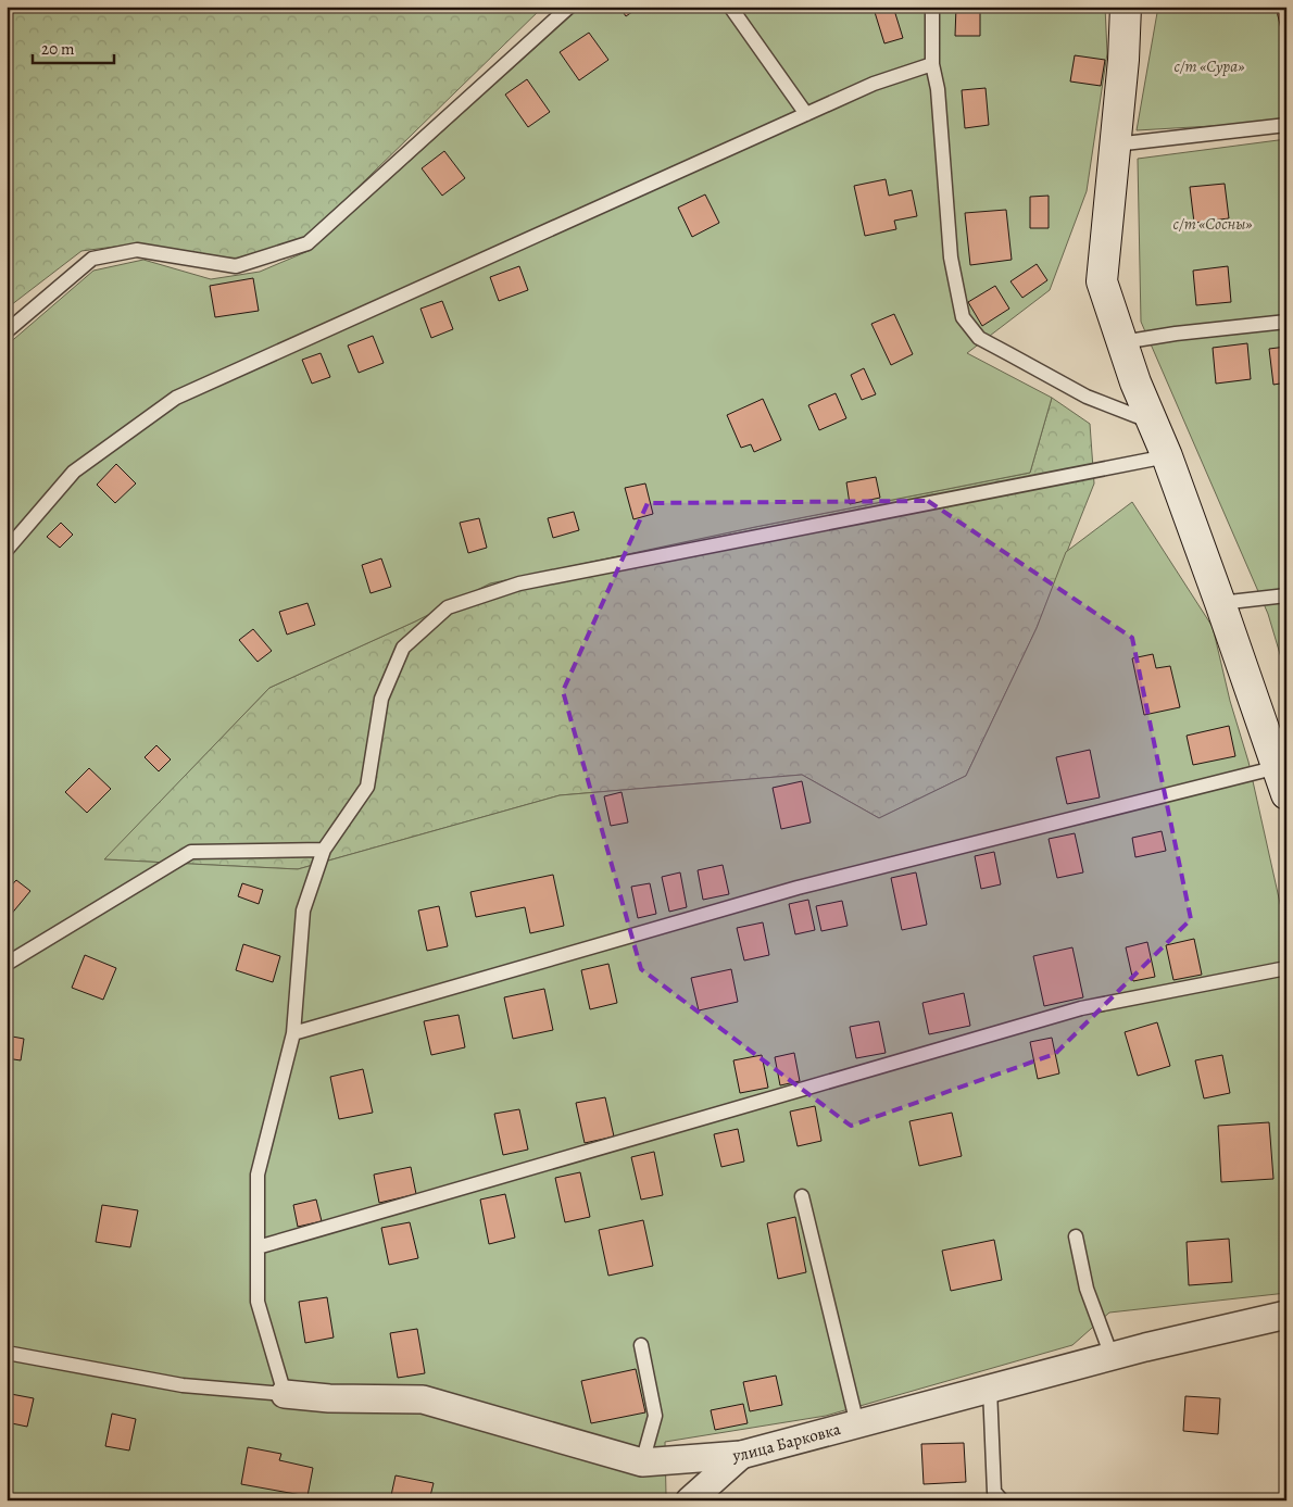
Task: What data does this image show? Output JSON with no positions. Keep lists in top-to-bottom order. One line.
{"streets":{"street":["улица Барковка"]},"parks":["с/т «Сура»","с/т «Сосны»"],"scale_bar":"20 m"}
